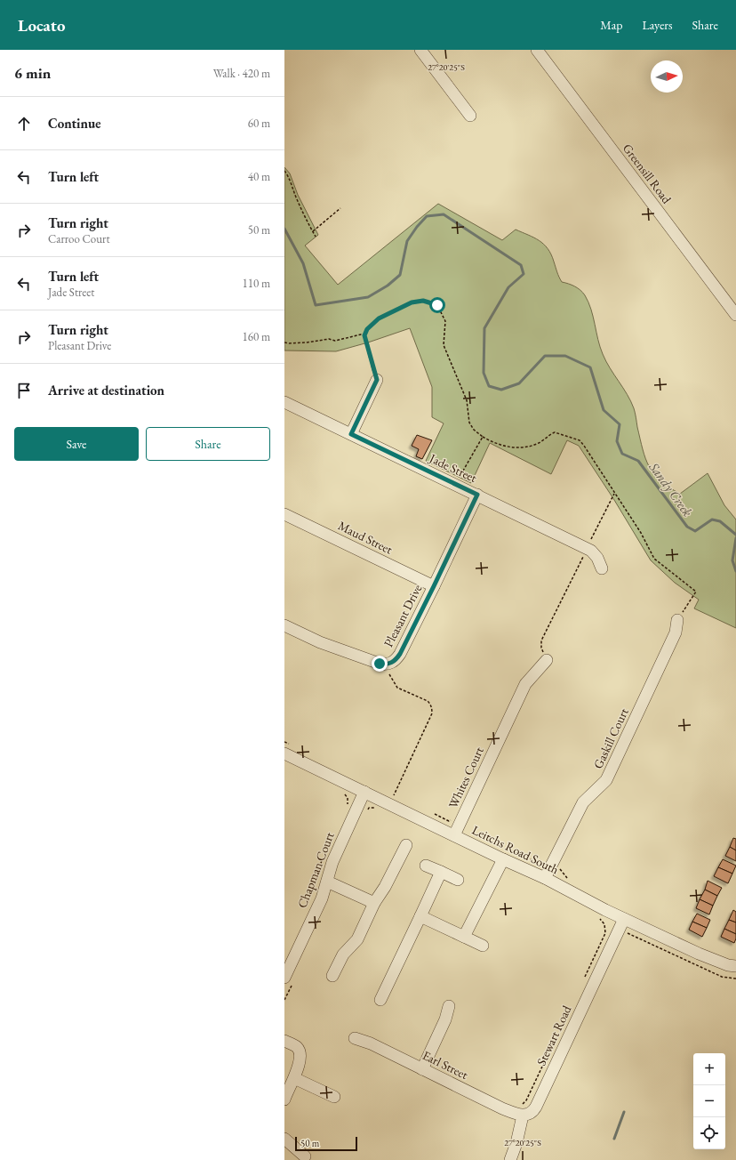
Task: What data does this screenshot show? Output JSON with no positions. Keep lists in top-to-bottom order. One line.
{"streets":{"street":["Greensill Road","Jade Street","Maud Street","Pleasant Drive","Gaskill Court","Whites Court","Leitchs Road South","Chapman Court","Stewart Road","Earl Street"]},"crossings":[["Jade Street","Pleasant Drive"],["Maud Street","Pleasant Drive"],["Gaskill Court","Leitchs Road South"],["Whites Court","Leitchs Road South"],["Leitchs Road South","Chapman Court"],["Leitchs Road South","Stewart Road"],["Stewart Road","Earl Street"]],"water":["Sandy Creek"],"scale_bar":"50 m","north":"right","page":{"header":"Locato","nav":["Map","Layers","Share"],"heading":["6 min","Walk · 420 m"],"list":[["Continue","60 m"],["Turn left","40 m"],["Turn right","Carroo Court","50 m"],["Turn left","Jade Street","110 m"],["Turn right","Pleasant Drive","160 m"],"Arrive at destination"],"buttons":["Save","Share"],"map_buttons":["+","−"],"scale":"50 m"},"coordinates":["27°20'25\"S"]}
